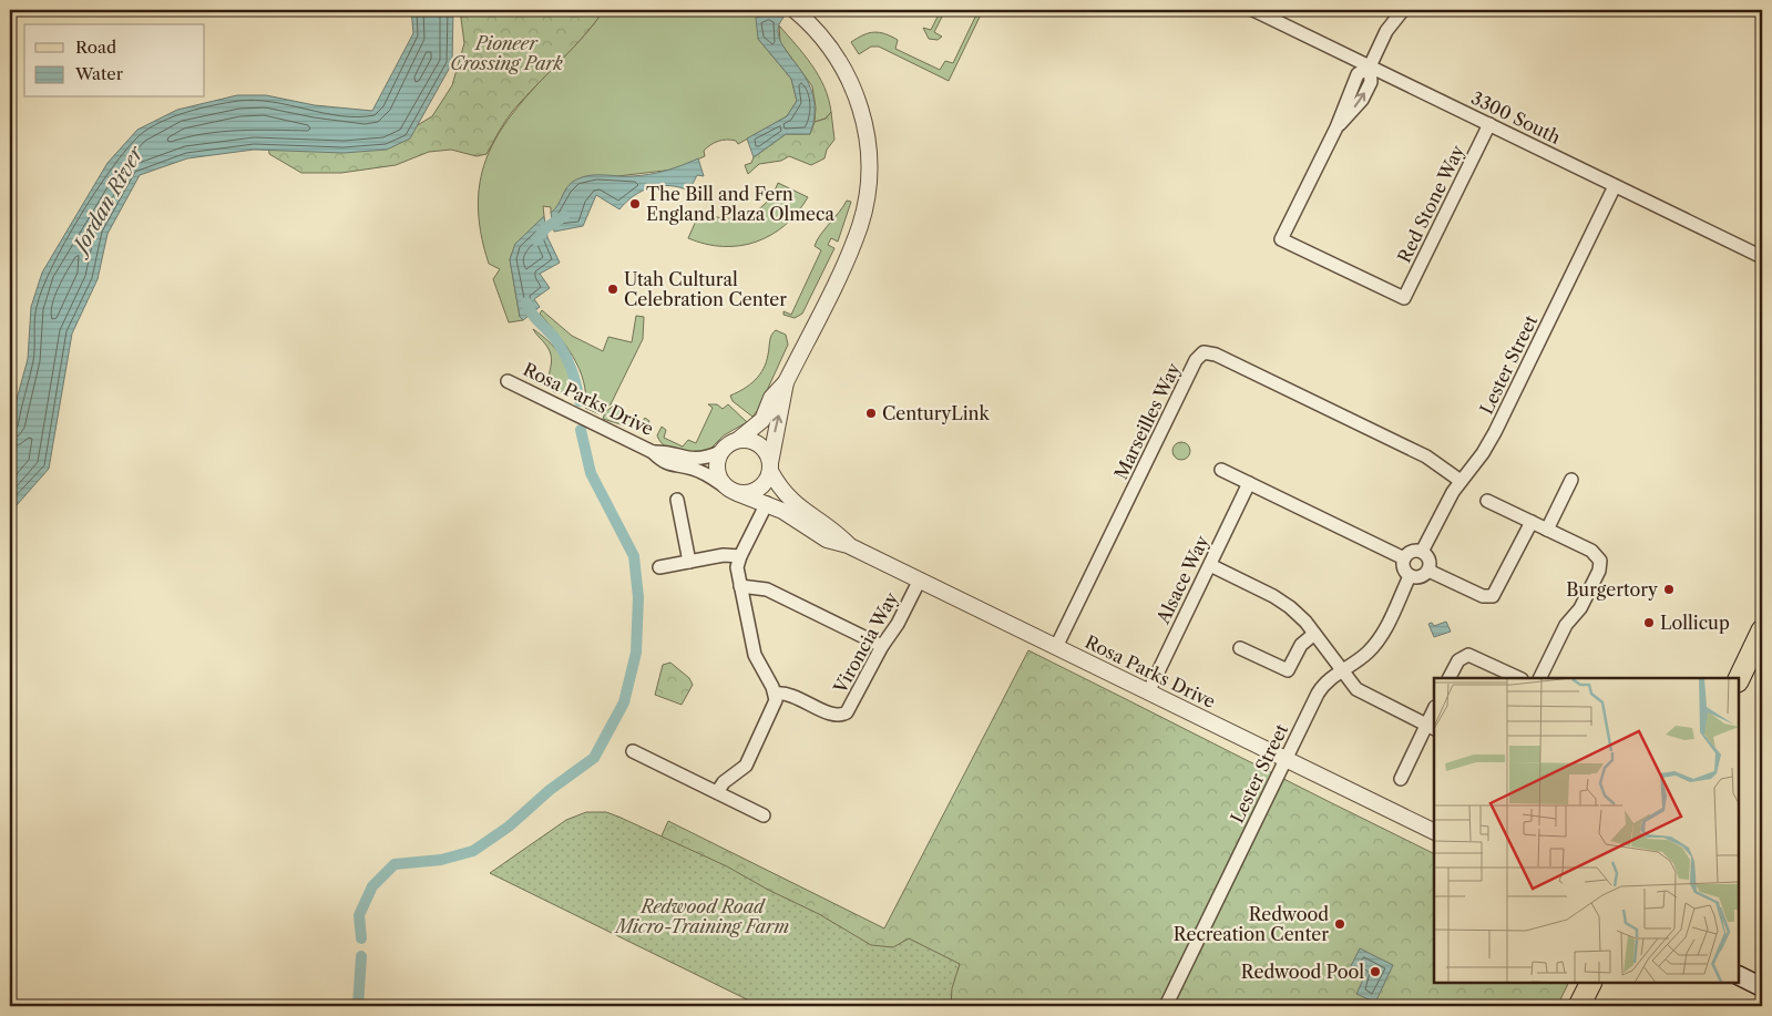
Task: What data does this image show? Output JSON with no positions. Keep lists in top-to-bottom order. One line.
{"streets":{"street":["3300 South","Red Stone Way","Lester Street","Rosa Parks Drive","Marseilles Way","Alsace Way","Vironcia Way"]},"crossings":[["3300 South","Red Stone Way"],["3300 South","Lester Street"],["Lester Street","Rosa Parks Drive"],["Lester Street","Marseilles Way"],["Rosa Parks Drive","Marseilles Way"],["Rosa Parks Drive","Alsace Way"],["Rosa Parks Drive","Vironcia Way"]],"water":["Jordan River"],"parks":["Pioneer Crossing Park","Redwood Road Micro-Training Farm"],"places":["The Bill and Fern England Plaza Olmeca","Utah Cultural Celebration Center","CenturyLink","Burgertory","Lollicup","Redwood Recreation Center","Redwood Pool"],"legend":["Road","Water"]}
